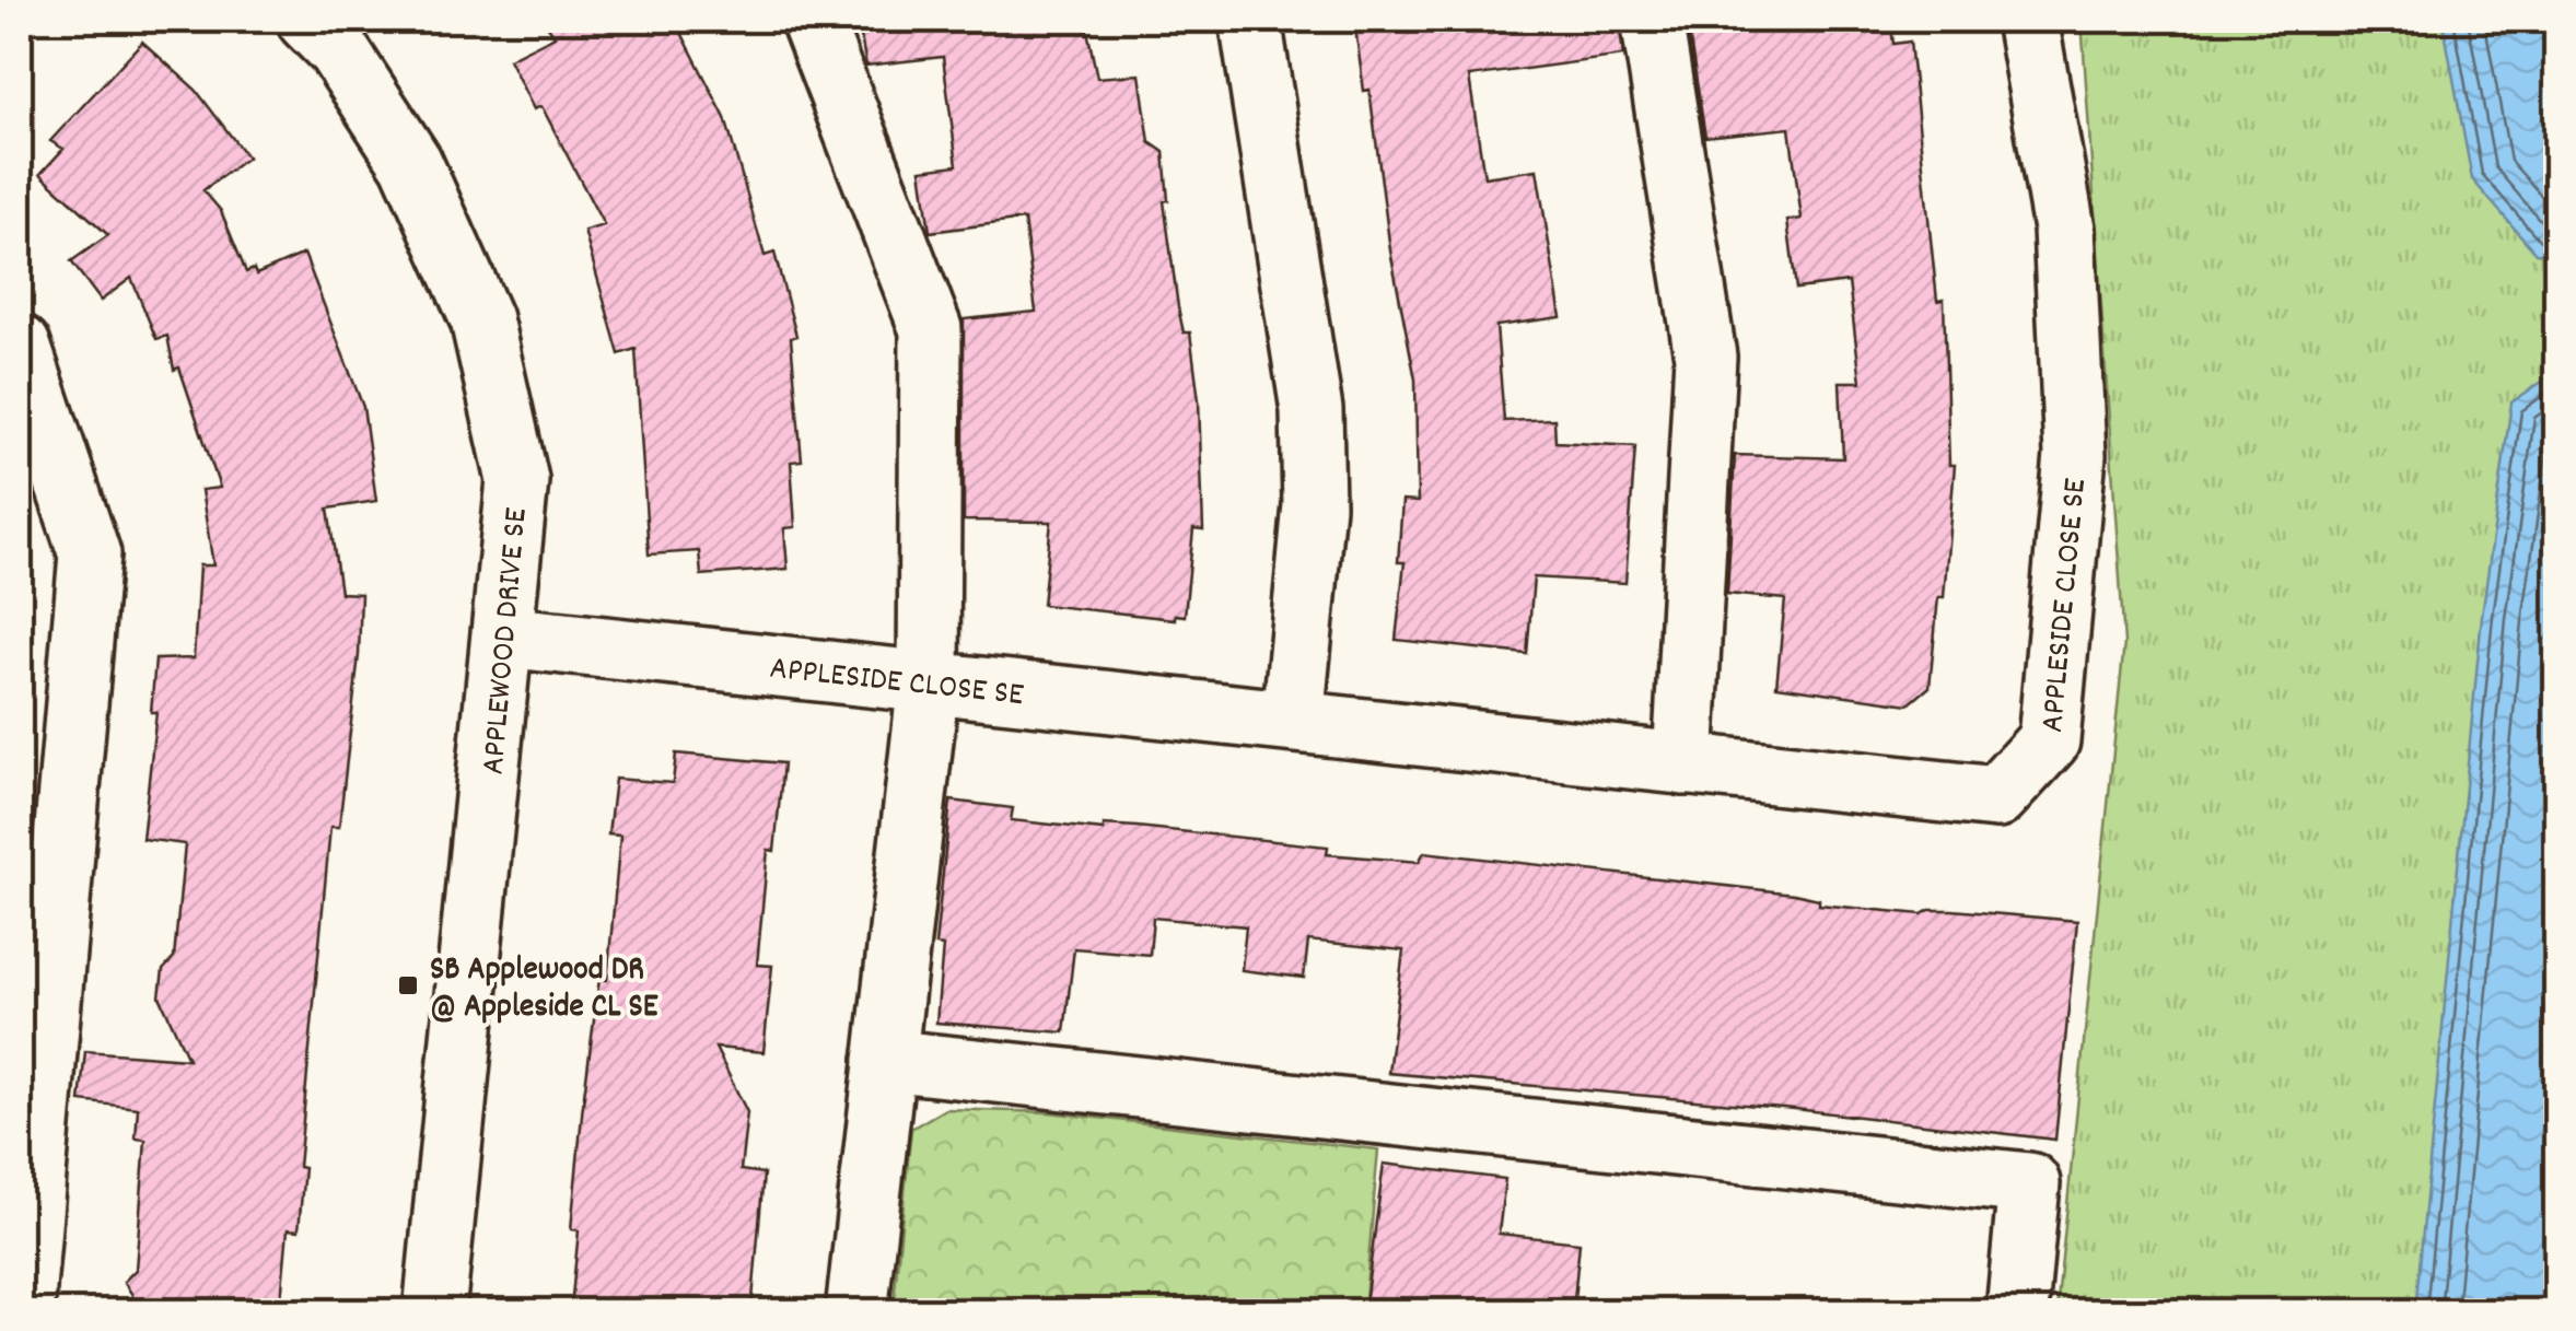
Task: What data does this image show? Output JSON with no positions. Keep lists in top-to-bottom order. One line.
{"streets":{"street":["APPLESIDE CLOSE SE","APPLEWOOD DRIVE SE"]},"crossings":[["APPLESIDE CLOSE SE","APPLEWOOD DRIVE SE"]],"places":{"transit":["SB Applewood DR @ Appleside CL SE"]}}
